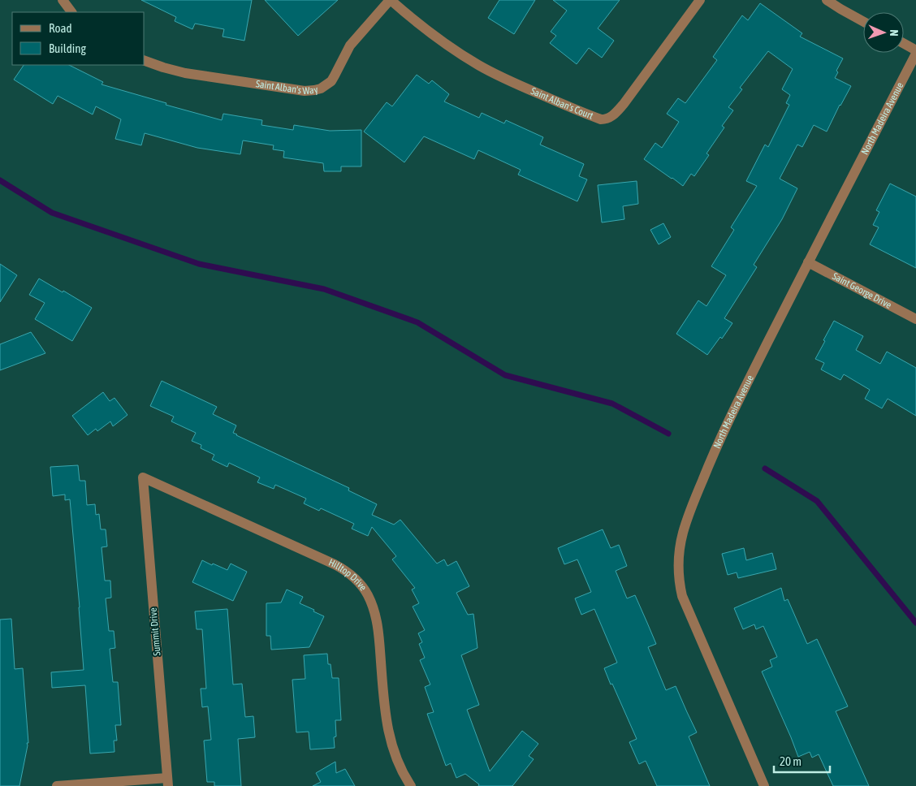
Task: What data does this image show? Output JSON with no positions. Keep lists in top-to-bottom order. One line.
{"streets":{"street":["Saint Alban's Way","Saint Alban's Court","North Madeira Avenue","Saint George Drive","Hilltop Drive","Summit Drive"]},"crossings":[["Saint Alban's Way","Saint Alban's Court"],["North Madeira Avenue","Saint George Drive"],["Hilltop Drive","Summit Drive"]],"legend":["Road","Building"],"scale_bar":"20 m","north":"right"}
